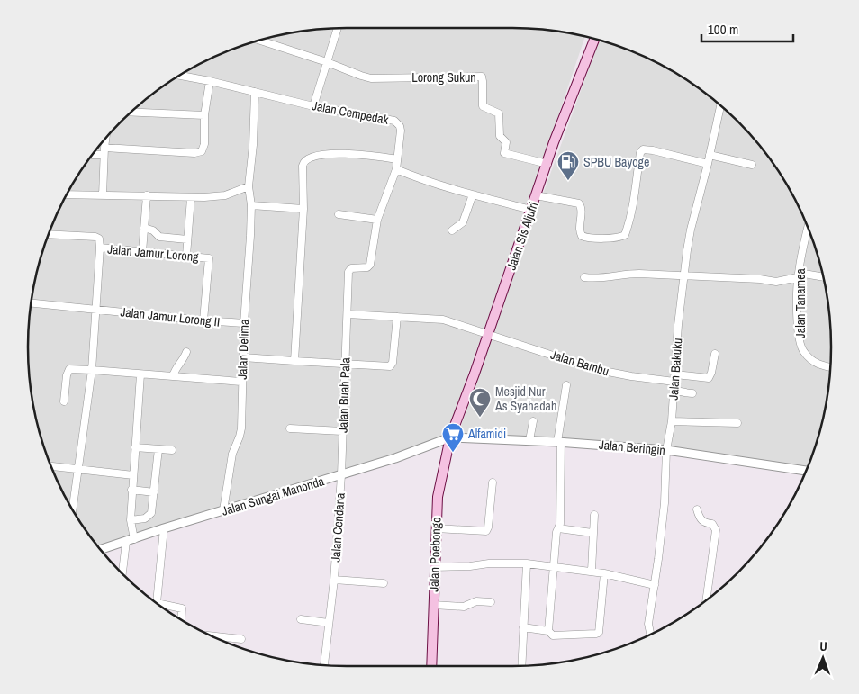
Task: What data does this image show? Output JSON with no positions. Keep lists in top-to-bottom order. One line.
{"streets":{"main road":["Jalan Sis Aljufri","Jalan Poebongo"],"street":["Lorong Sukun","Jalan Cempedak","Jalan Jamur Lorong","Jalan Tanamea","Jalan Jamur Lorong II","Jalan Delima","Jalan Bambu","Jalan Bakuku","Jalan Buah Pala","Jalan Beringin","Jalan Sungai Manonda","Jalan Cendana"]},"crossings":[["Lorong Sukun","Jalan Sis Aljufri"],["Jalan Cempedak","Jalan Delima"],["Jalan Cempedak","Jalan Buah Pala"],["Jalan Sis Aljufri","Jalan Bambu"],["Jalan Sis Aljufri","Jalan Beringin"],["Jalan Sis Aljufri","Jalan Sungai Manonda"],["Jalan Sis Aljufri","Jalan Poebongo"],["Jalan Jamur Lorong","Jalan Jamur Lorong II"],["Jalan Jamur Lorong II","Jalan Delima"],["Jalan Delima","Jalan Sungai Manonda"],["Jalan Bambu","Jalan Bakuku"],["Jalan Bakuku","Jalan Beringin"],["Jalan Buah Pala","Jalan Sungai Manonda"],["Jalan Buah Pala","Jalan Cendana"],["Jalan Beringin","Jalan Sungai Manonda"],["Jalan Beringin","Jalan Poebongo"],["Jalan Sungai Manonda","Jalan Cendana"],["Jalan Sungai Manonda","Jalan Poebongo"]],"places":{"fuel station":["SPBU Bayoge"],"mosque":["Mesjid Nur As Syahadah"],"supermarket":["Alfamidi"]},"scale_bar":"100 m","north":"top"}
